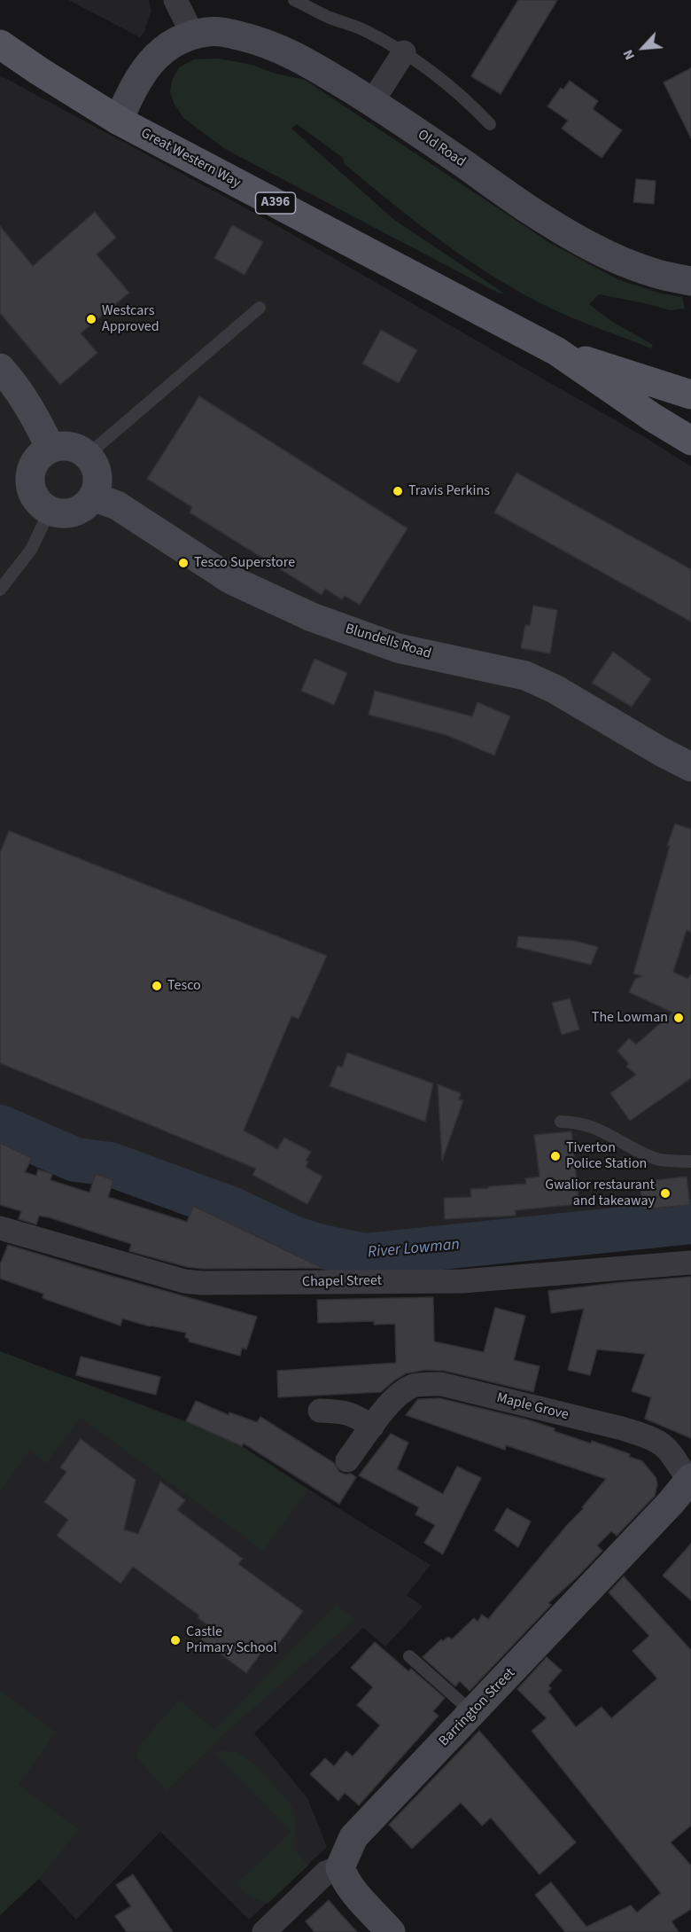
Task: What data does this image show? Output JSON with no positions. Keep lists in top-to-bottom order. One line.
{"streets":{"main road":["Great Western Way","A396"],"street":["Old Road","Blundells Road","Chapel Street","Maple Grove","Barrington Street"]},"crossings":[["Old Road","Great Western Way"],["Great Western Way","A396"],["Maple Grove","Barrington Street"]],"water":["River Lowman"],"places":["Westcars Approved","Travis Perkins","Tesco Superstore","Tesco","The Lowman","Tiverton Police Station","Gwalior restaurant and takeaway","Castle Primary School"],"north":"bottom left"}
